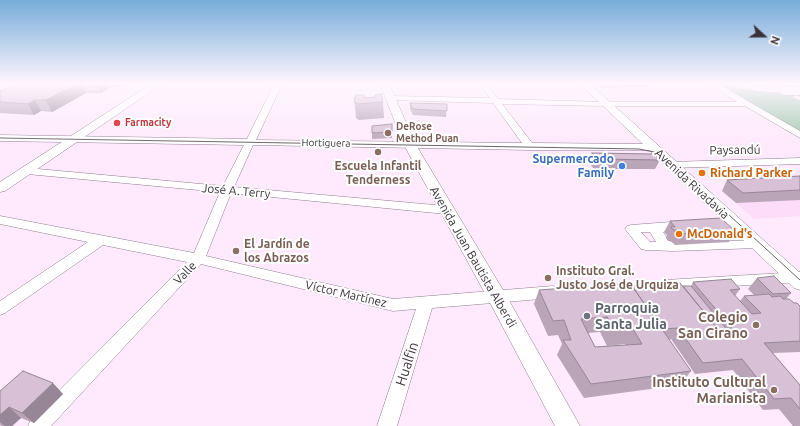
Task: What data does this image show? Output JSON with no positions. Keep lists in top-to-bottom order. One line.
{"streets":{"main road":["Avenida Rivadavia","Avenida Juan Bautista Alberdi"],"street":["Hortiguera","Paysandú","José A. Terry","Valle","Víctor Martínez","Hualfin"]},"crossings":[["Hortiguera","Avenida Rivadavia"],["Hortiguera","Avenida Juan Bautista Alberdi"],["Hortiguera","Valle"],["Paysandú","Avenida Rivadavia"],["José A. Terry","Avenida Juan Bautista Alberdi"],["José A. Terry","Valle"],["Avenida Juan Bautista Alberdi","Víctor Martínez"],["Valle","Víctor Martínez"],["Víctor Martínez","Hualfin"]],"places":["Farmacity","DeRose Method Puan","Escuela Infantil Tenderness","Supermercado Family","Richard Parker","McDonald's","El Jardín de los Abrazos","Instituto Gral. Justo José de Urquiza","Parroquia Santa Julia","Colegio San Cirano","Instituto Cultural Marianista"],"north":"right"}
